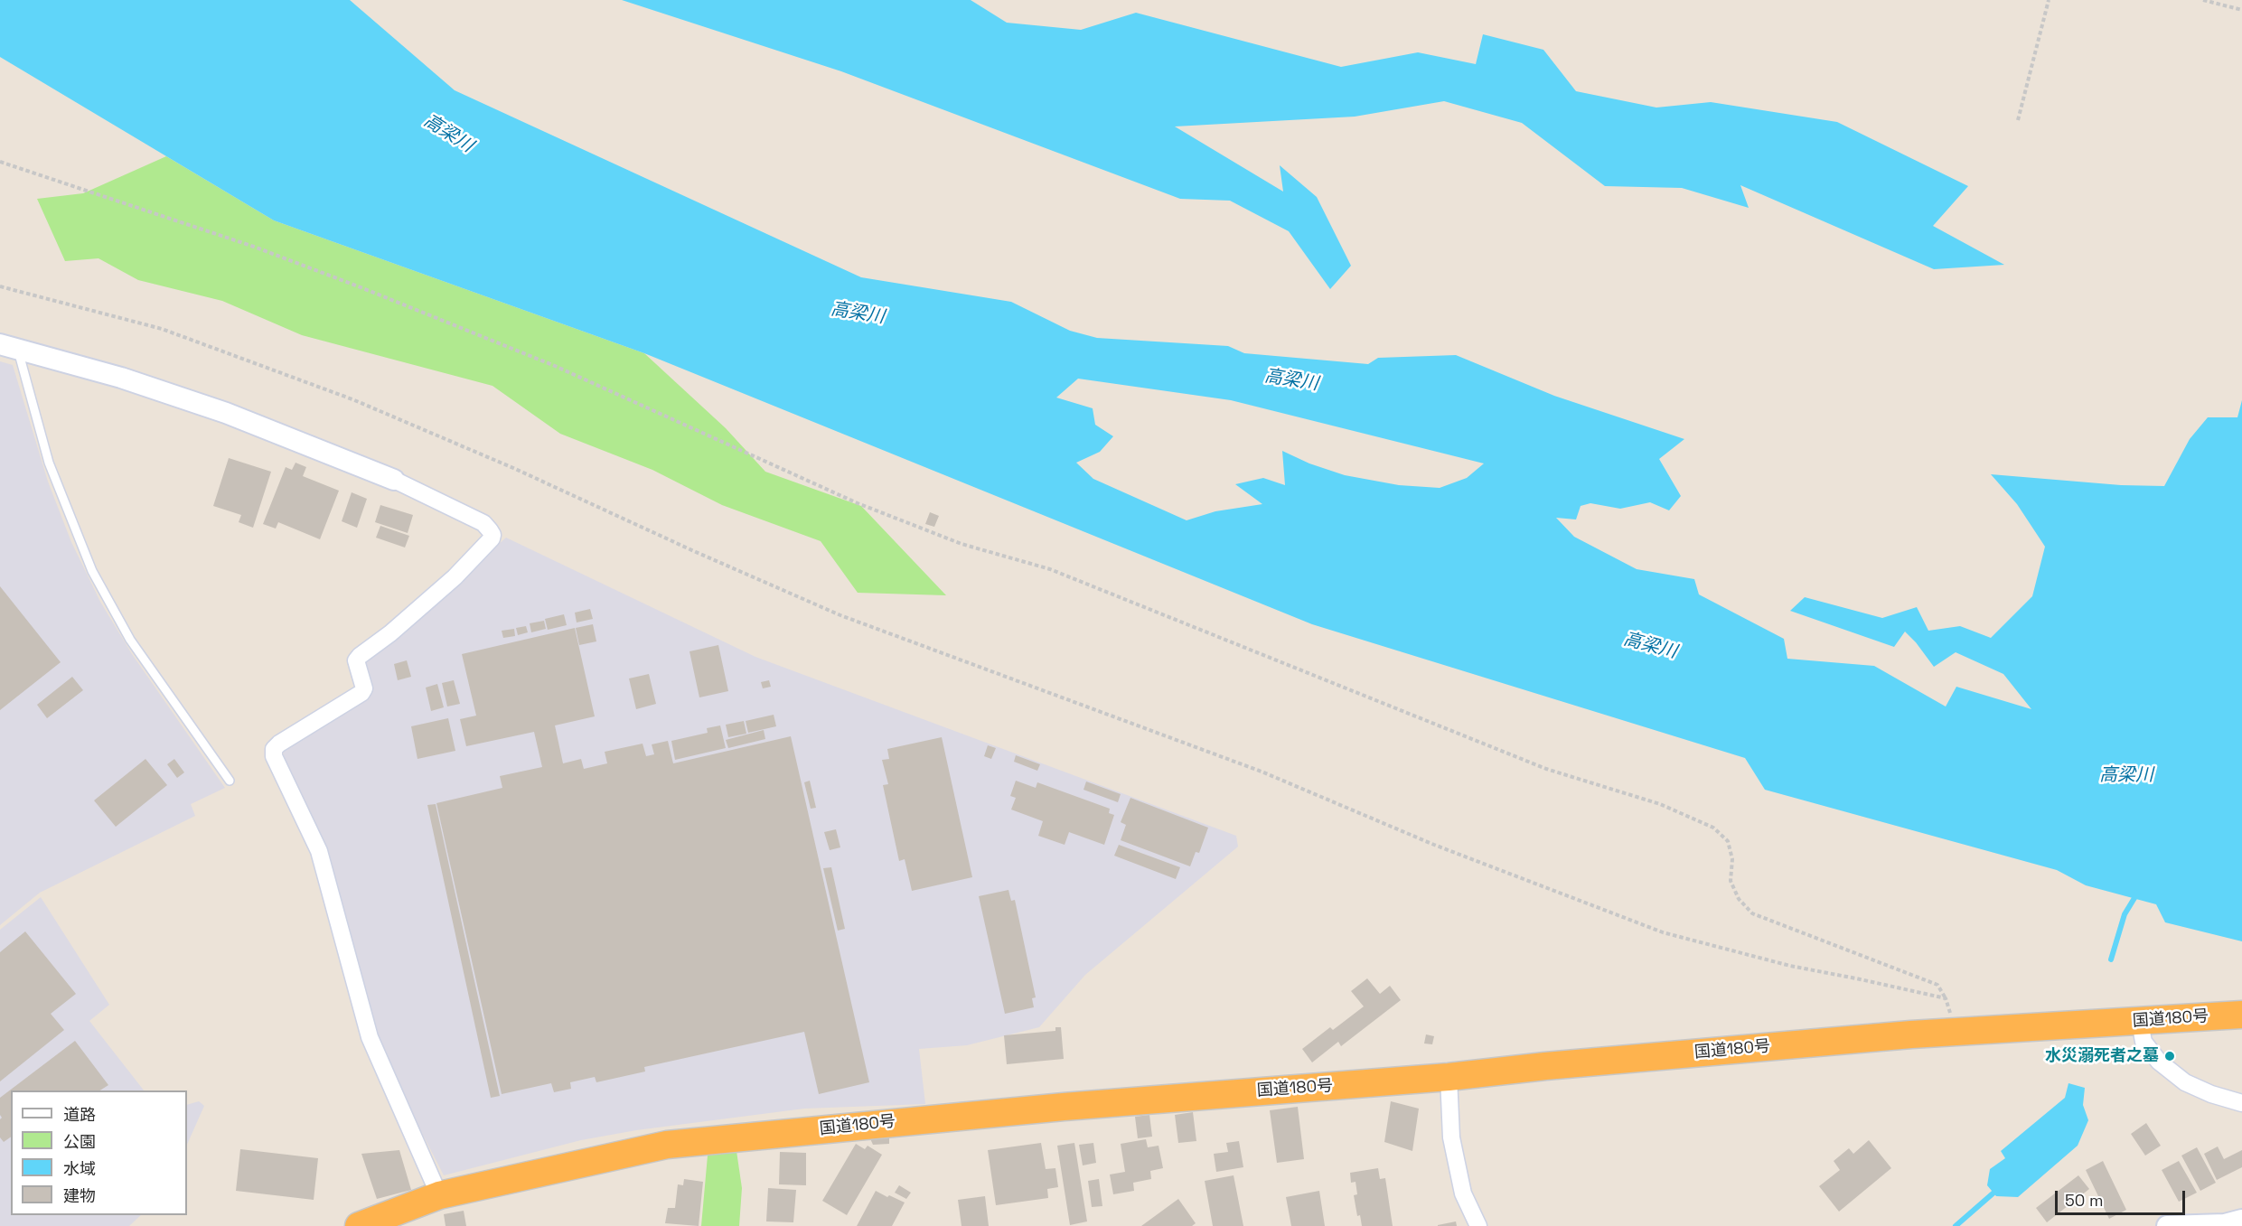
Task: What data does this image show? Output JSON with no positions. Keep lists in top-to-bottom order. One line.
{"streets":{"highway":["国道180号"]},"water":["高梁川"],"places":["水災溺死者之墓"],"legend":["道路","公園","水域","建物"],"scale_bar":"50 m"}
